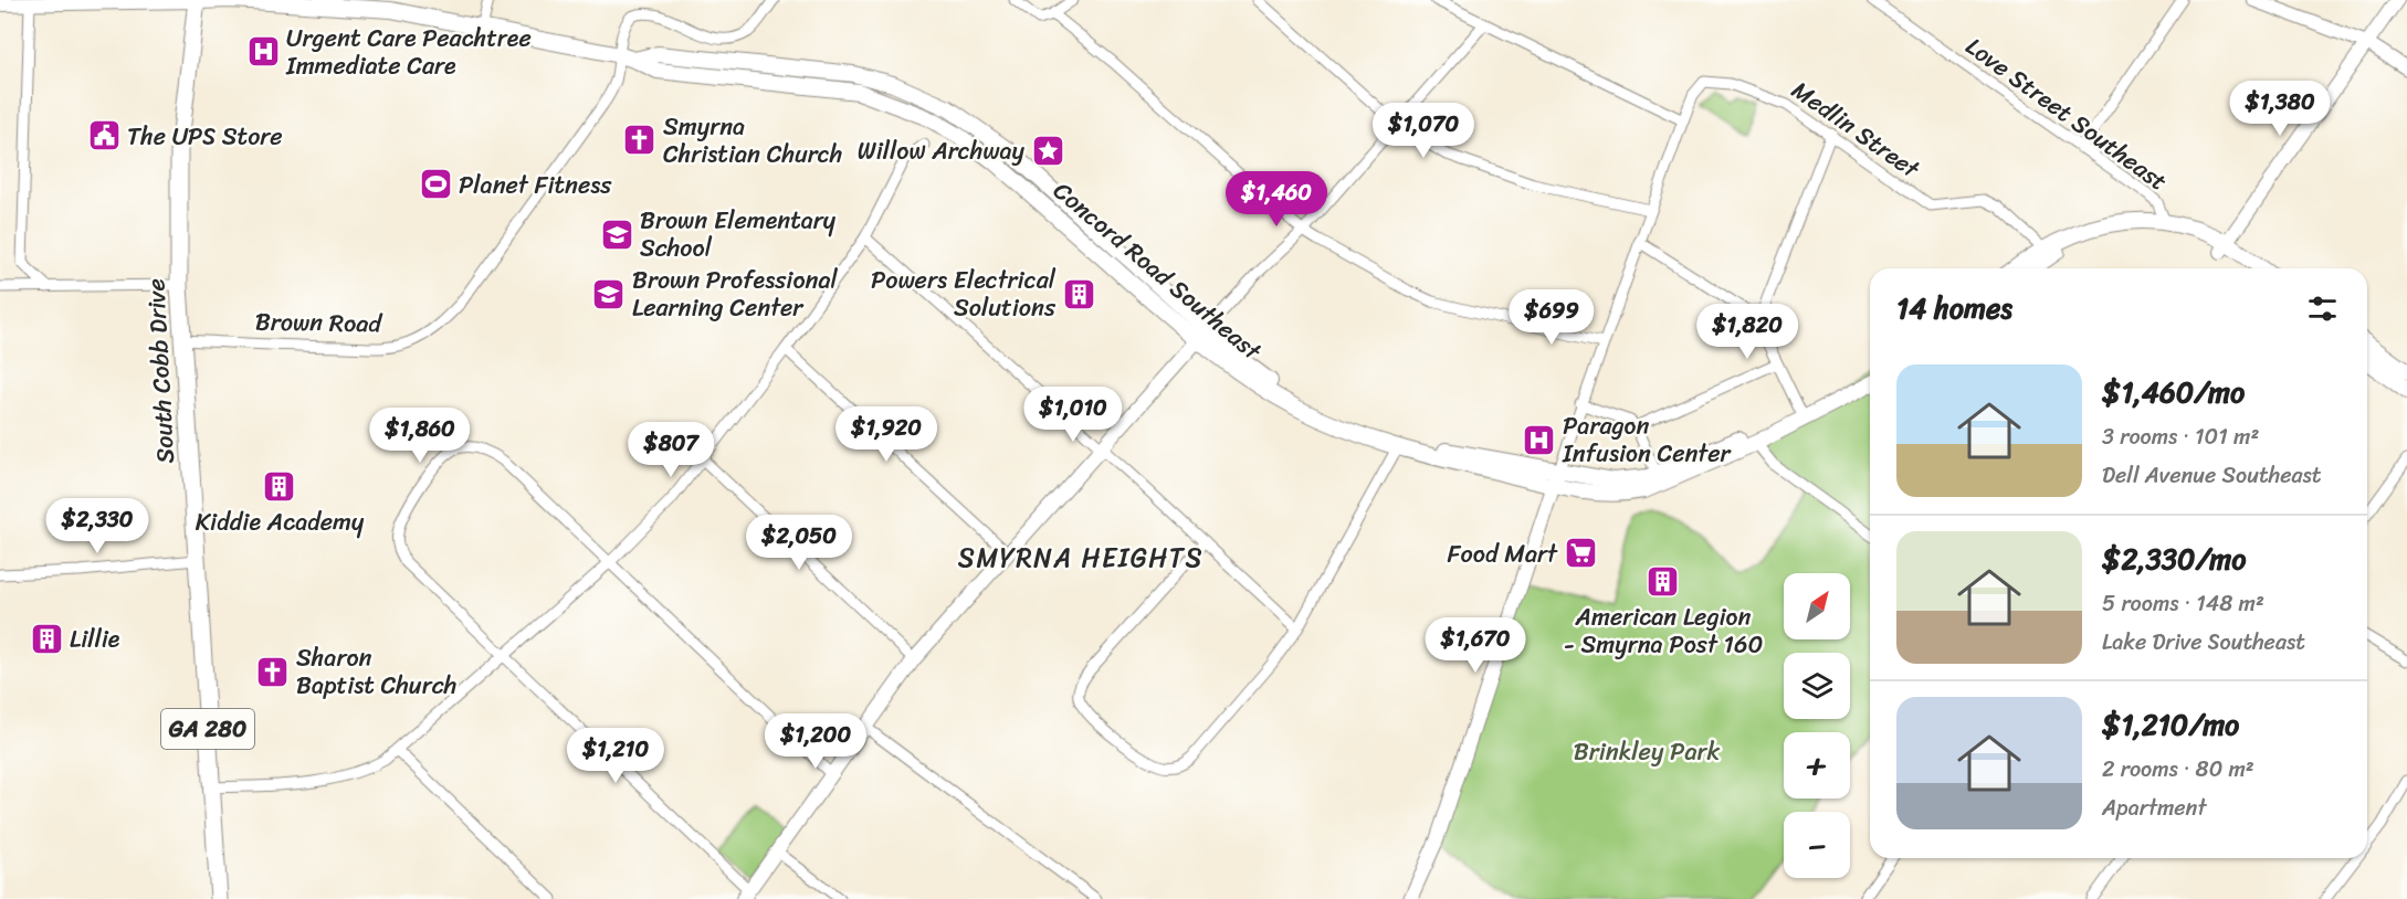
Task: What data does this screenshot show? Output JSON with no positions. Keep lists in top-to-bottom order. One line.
{"streets":{"main road":["Concord Road Southeast","South Cobb Drive","GA 280"],"street":["Love Street Southeast","Medlin Street","Brown Road"]},"crossings":[["Medlin Street","Concord Road Southeast"],["Concord Road Southeast","Brown Road"],["Concord Road Southeast","South Cobb Drive"],["Brown Road","South Cobb Drive"]],"districts":["SMYRNA HEIGHTS"],"parks":["Brinkley Park"],"places":{"hospital":["Urgent Care Peachtree Immediate Care","Paragon Infusion Center"],"public building":["The UPS Store"],"church":["Smyrna Christian Church","Sharon Baptist Church"],"place":["Willow Archway"],"sports":["Planet Fitness"],"school or university":["Brown Elementary School","Brown Professional Learning Center"],"building":["Powers Electrical Solutions","Kiddie Academy","American Legion - Smyrna Post 160","Lillie"],"supermarket":["Food Mart"]},"north":"top right","page":{"price":["$1,380","$1,070","$1,460","$699","$1,820","$1,010","$1,920","$1,860","$807","$2,330","$2,050","$1,670","$1,200","$1,210"],"heading":"14 homes","list":[{"name":"$1,460/mo","note":"3 rooms · 101 m² · Dell Avenue Southeast"},{"name":"$2,330/mo","note":"5 rooms · 148 m² · Lake Drive Southeast"},{"name":"$1,210/mo","note":"2 rooms · 80 m² · Apartment"}],"map_buttons":["+","−"]}}
